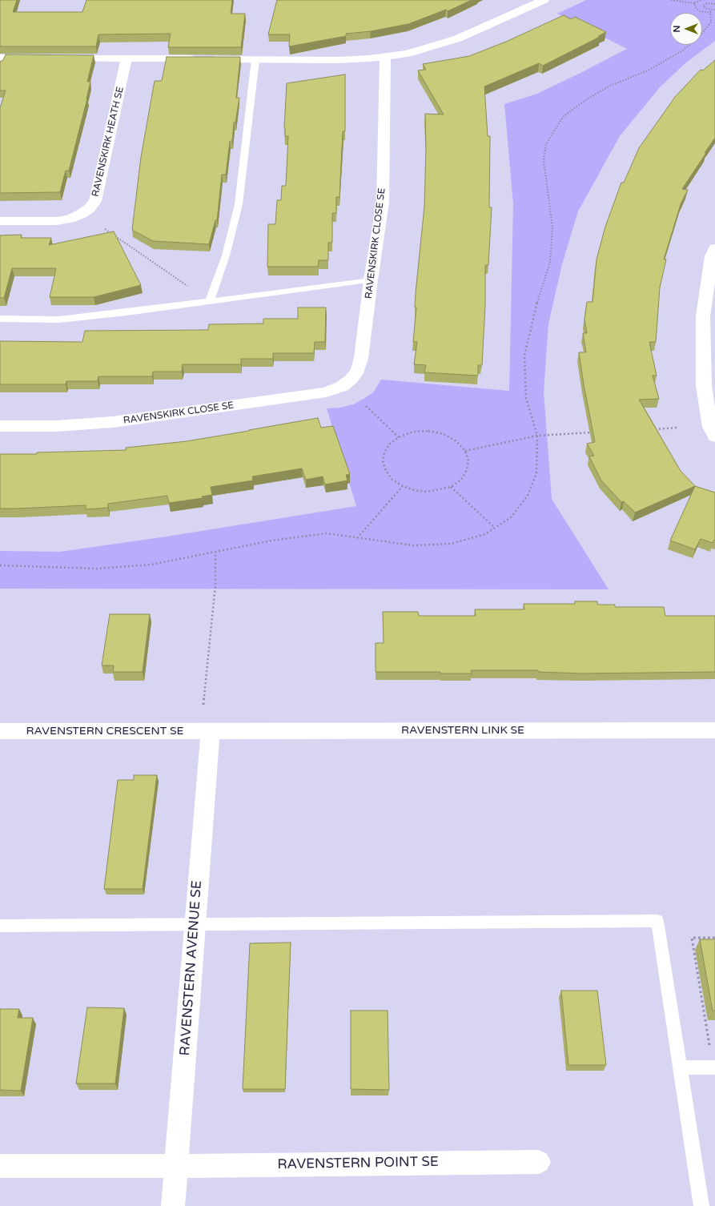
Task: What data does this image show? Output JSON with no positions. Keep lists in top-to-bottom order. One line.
{"streets":{"street":["RAVENSKIRK HEATH SE","RAVENSKIRK CLOSE SE","RAVENSTERN LINK SE","RAVENSTERN CRESCENT SE","RAVENSTERN AVENUE SE","RAVENSTERN POINT SE"]},"crossings":[["RAVENSTERN LINK SE","RAVENSTERN CRESCENT SE"],["RAVENSTERN LINK SE","RAVENSTERN AVENUE SE"],["RAVENSTERN CRESCENT SE","RAVENSTERN AVENUE SE"],["RAVENSTERN AVENUE SE","RAVENSTERN POINT SE"]],"north":"left"}
